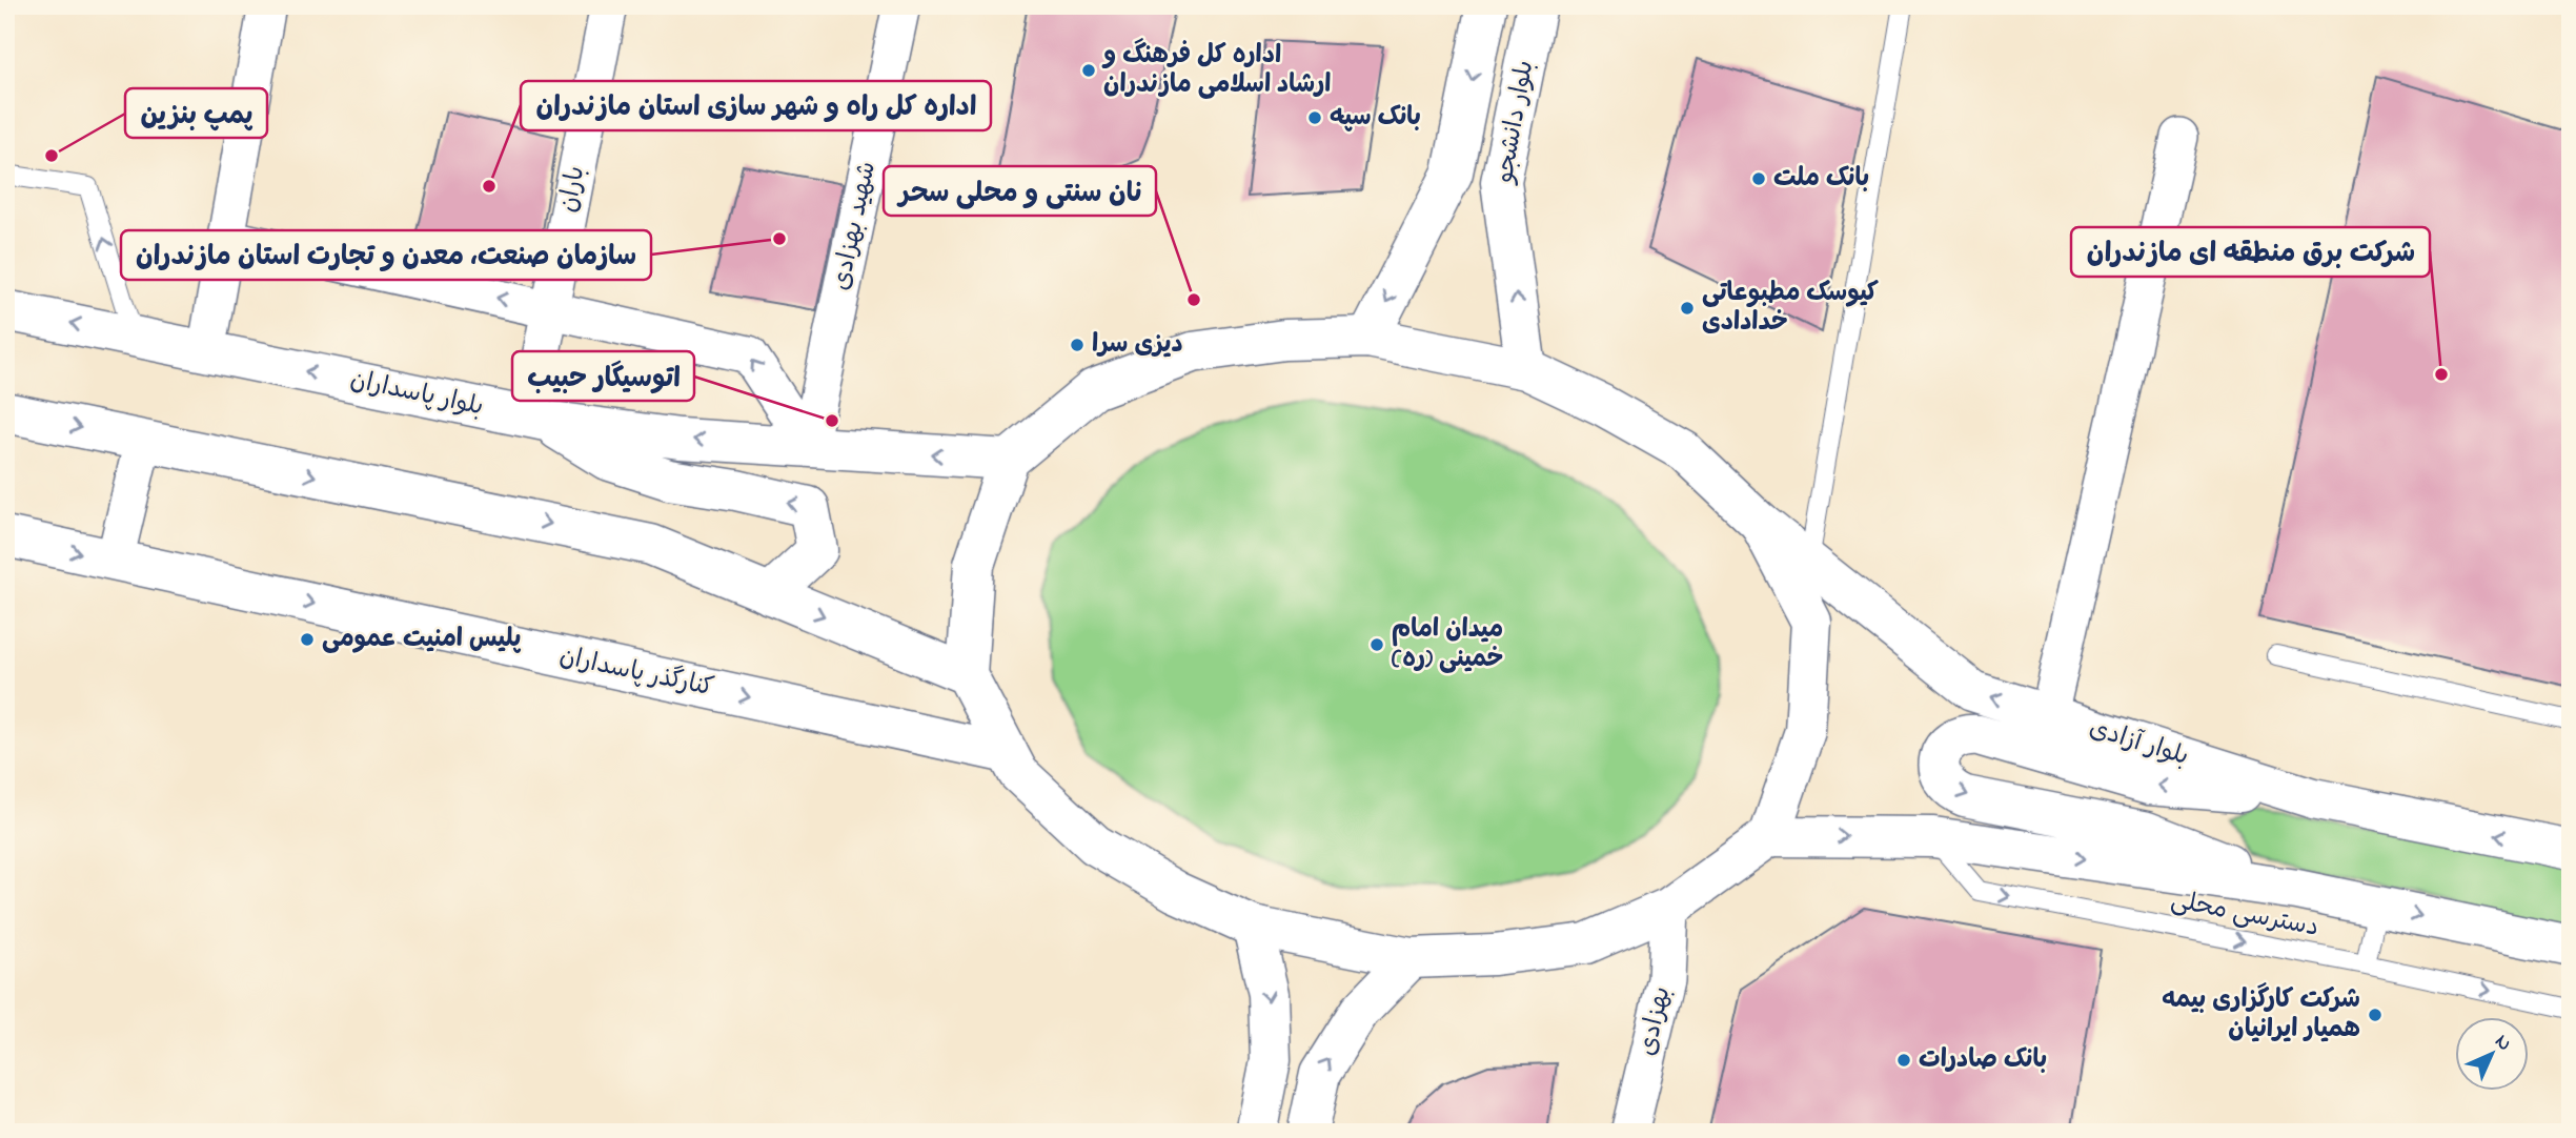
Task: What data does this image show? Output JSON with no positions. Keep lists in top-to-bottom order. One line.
{"streets":{"main road":["بلوار دانشجو","بلوار پاسداران","کنارگذر پاسداران","بلوار آزادی"],"street":["باران","شهید بهزادی","بهزادی"],"lane":["دسترسی محلی"]},"crossings":[["باران","بلوار پاسداران"],["شهید بهزادی","بلوار پاسداران"]],"one_way":["دسترسی محلی"],"places":["اداره کل فرهنگ و ارشاد اسلامی مازندران","بانک سپه","پمپ بنزین","بانک ملت","اداره کل راه و شهر سازی استان مازندران","سازمان صنعت، معدن و تجارت استان مازندران","نان سنتی و محلی سحر","کیوسک مطبوعاتی خدادادی","دیزی سرا","شرکت برق منطقه ای مازندران","اتوسیگار حبیب","پلیس امنیت عمومی","میدان امام خمینی (ره)","شرکت کارگزاری بیمه همیار ایرانیان","بانک صادرات"],"north":"top right"}
